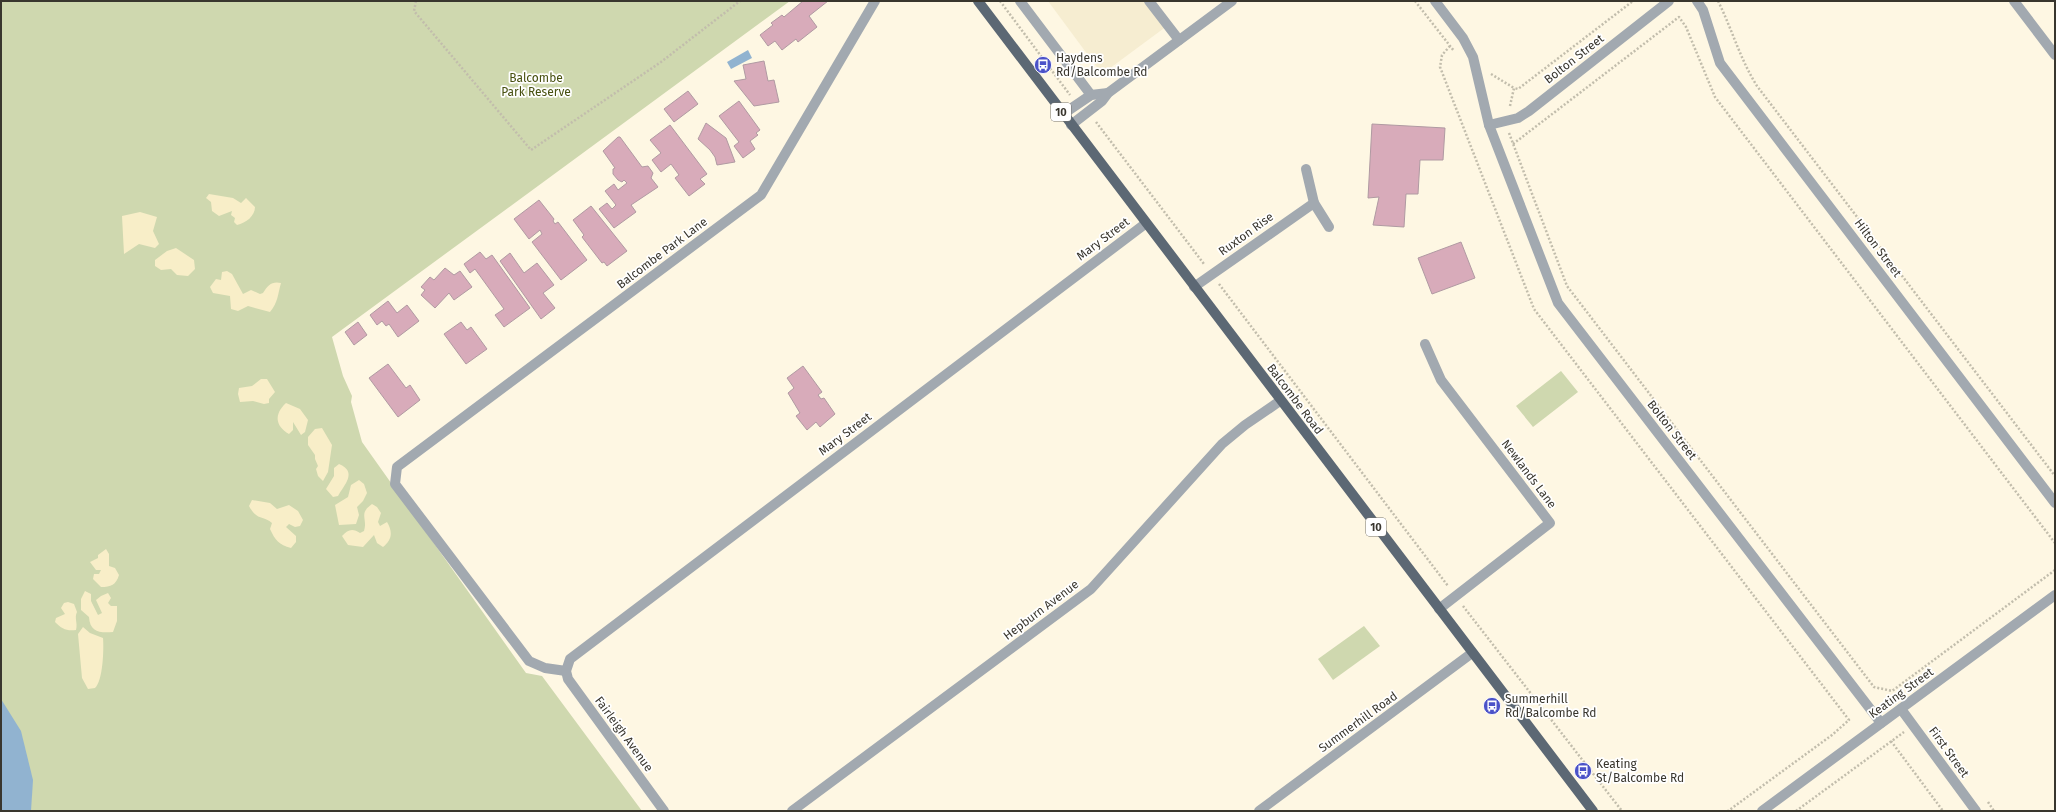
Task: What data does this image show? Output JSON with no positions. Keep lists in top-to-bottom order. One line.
{"streets":{"main road":["10","Balcombe Road"],"street":["Bolton Street","Ruxton Rise","Mary Street","Hilton Street","Balcombe Park Lane","Newlands Lane","Hepburn Avenue","Keating Street","Summerhill Road","Fairleigh Avenue","First Street"]},"crossings":[["Bolton Street","Keating Street"],["Ruxton Rise","Balcombe Road"],["Mary Street","Balcombe Park Lane"],["Mary Street","Balcombe Road"],["Mary Street","Fairleigh Avenue"],["Balcombe Park Lane","Fairleigh Avenue"],["Balcombe Road","Newlands Lane"],["Balcombe Road","Hepburn Avenue"],["Balcombe Road","Summerhill Road"],["Keating Street","First Street"]],"parks":["Balcombe Park Reserve"],"places":{"bus stop":["Haydens Rd/Balcombe Rd","Summerhill Rd/Balcombe Rd","Keating St/Balcombe Rd"]}}
